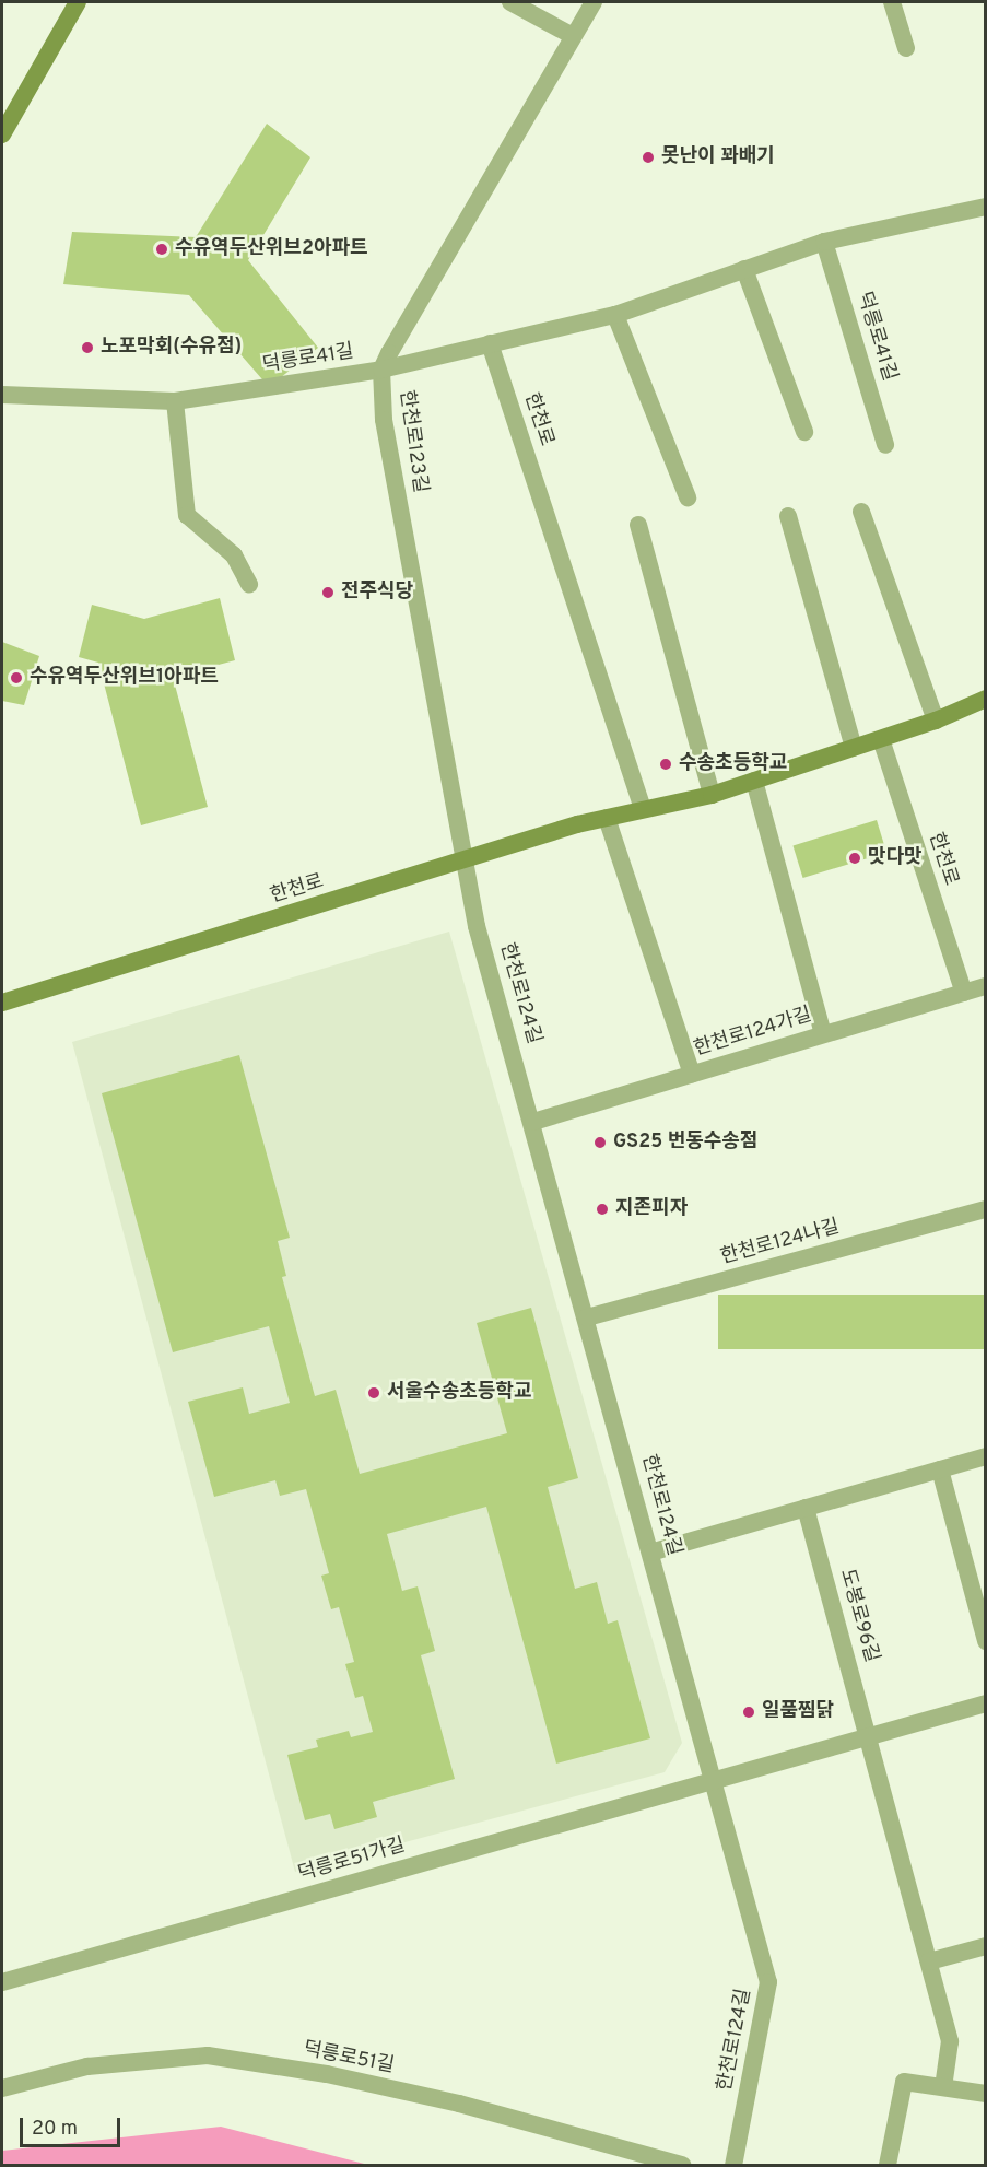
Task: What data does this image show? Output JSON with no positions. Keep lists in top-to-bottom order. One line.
{"streets":{"main road":["한천로"],"street":["덕릉로41길","한천로123길","한천로124길","한천로124가길","한천로124나길","도봉로96길","덕릉로51가길","덕릉로51길"]},"crossings":[["덕릉로41길","한천로"],["덕릉로41길","한천로123길"],["한천로","한천로123길"],["한천로","한천로124길"],["한천로","한천로124가길"],["한천로123길","한천로124길"],["한천로124길","한천로124가길"],["한천로124길","한천로124나길"],["한천로124길","덕릉로51가길"]],"places":["못난이 꽈배기","수유역두산위브2아파트","노포막회(수유점)","전주식당","수유역두산위브1아파트","수송초등학교","맛다맛","GS25 번동수송점","지존피자","서울수송초등학교","일품찜닭"],"scale_bar":"20 m"}
